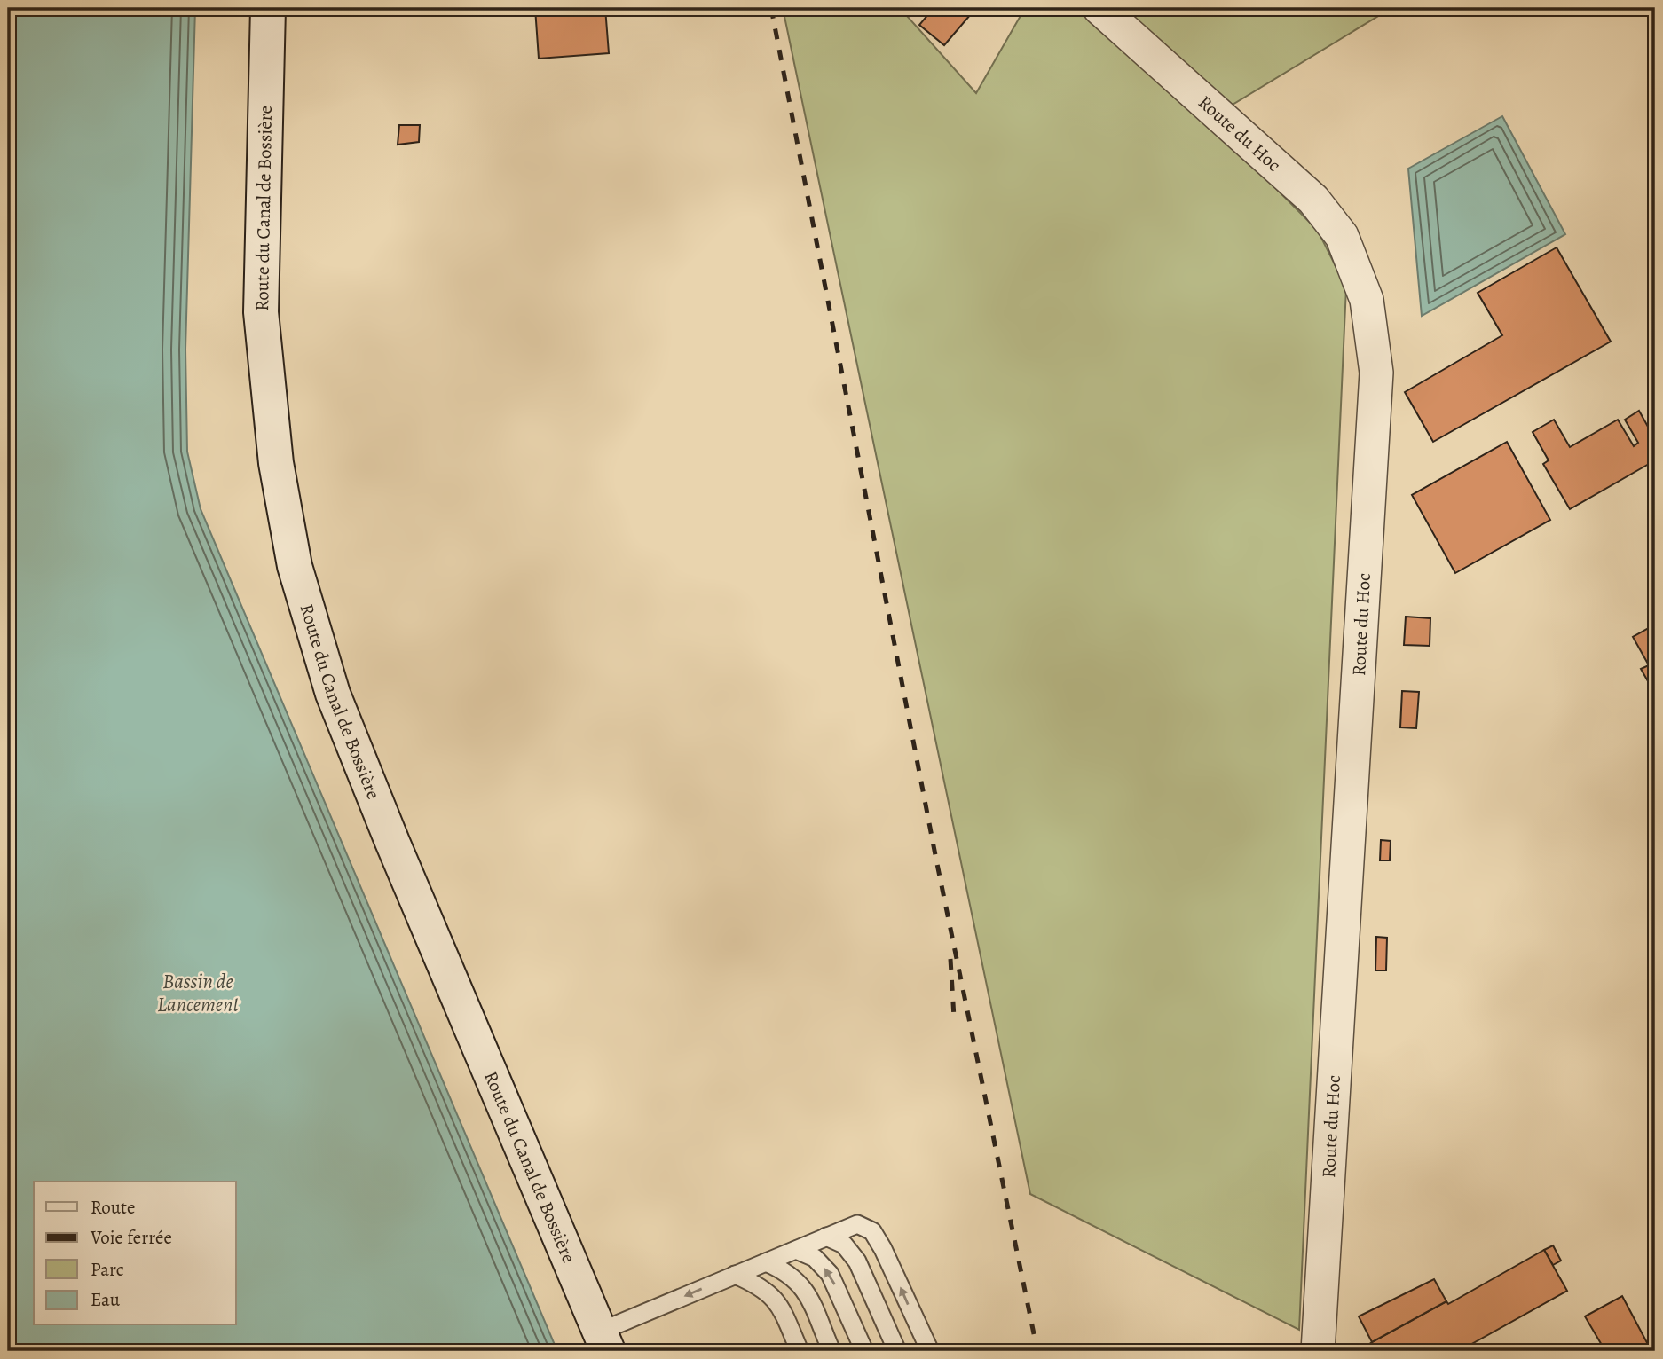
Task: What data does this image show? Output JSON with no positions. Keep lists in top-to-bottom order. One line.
{"streets":{"street":["Route du Hoc","Route du Canal de Bossière"]},"water":["Bassin de Lancement"],"legend":["Route","Voie ferrée","Parc","Eau"]}
